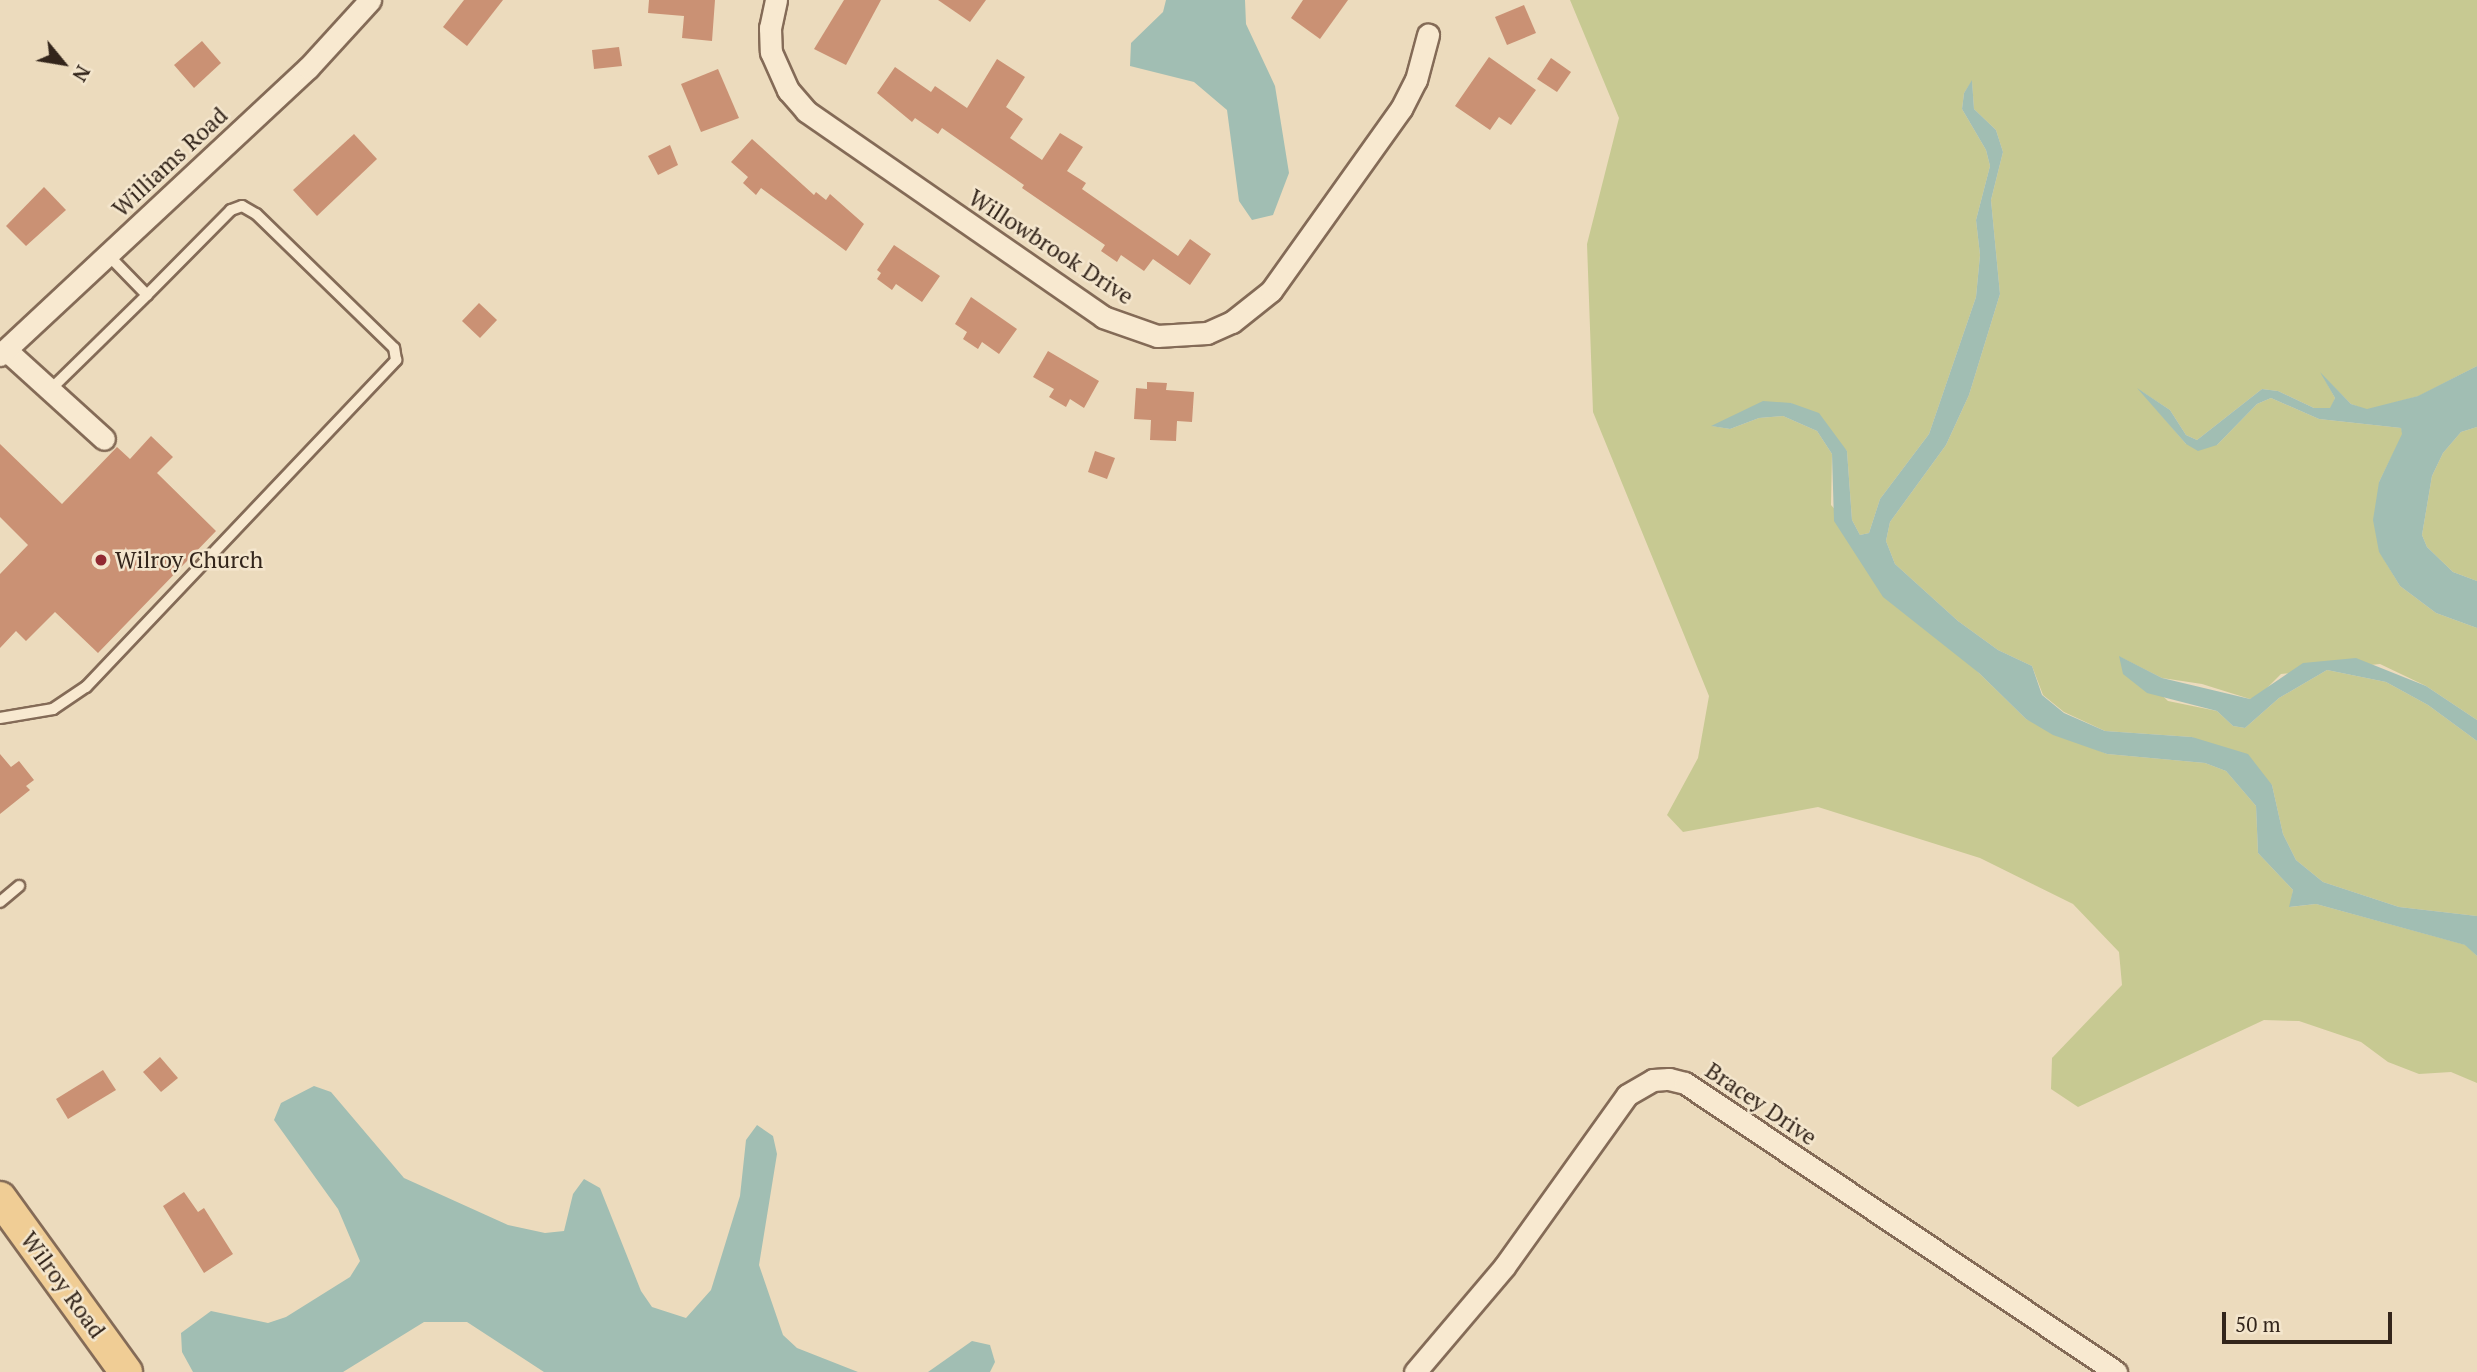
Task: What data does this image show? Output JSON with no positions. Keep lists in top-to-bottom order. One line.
{"streets":{"main road":["Wilroy Road"],"street":["Williams Road","Willowbrook Drive","Bracey Drive"]},"places":["Wilroy Church"],"scale_bar":"50 m","north":"bottom right"}
